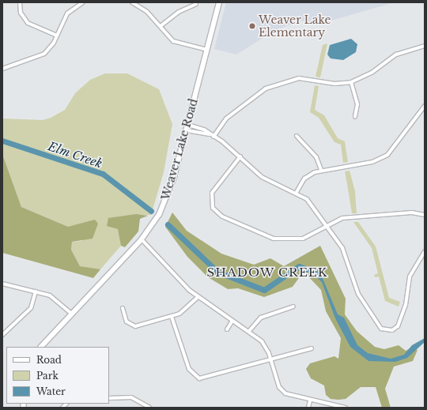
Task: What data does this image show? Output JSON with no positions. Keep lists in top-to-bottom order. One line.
{"streets":{"main road":["Weaver Lake Road"]},"districts":["SHADOW CREEK"],"water":["Elm Creek"],"places":["Weaver Lake Elementary"],"legend":["Road","Park","Water"]}
